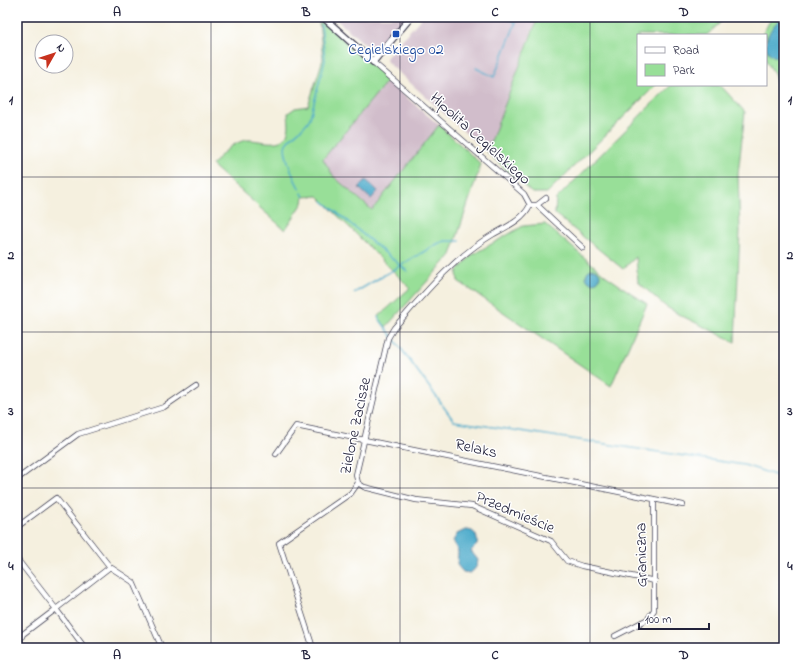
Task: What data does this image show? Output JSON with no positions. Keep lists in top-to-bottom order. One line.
{"streets":{"street":["Hipolita Cegielskiego","Zielone Zacisze","Relaks","Przedmieście","Graniczna"]},"crossings":[["Hipolita Cegielskiego","Zielone Zacisze"],["Zielone Zacisze","Relaks"],["Zielone Zacisze","Przedmieście"],["Relaks","Graniczna"],["Przedmieście","Graniczna"]],"places":{"transit":["Cegielskiego 02"]},"legend":["Road","Park"],"scale_bar":"100 m","north":"top right","grid":{"columns":["A","B","C","D"],"rows":["1","2","3","4"]}}
